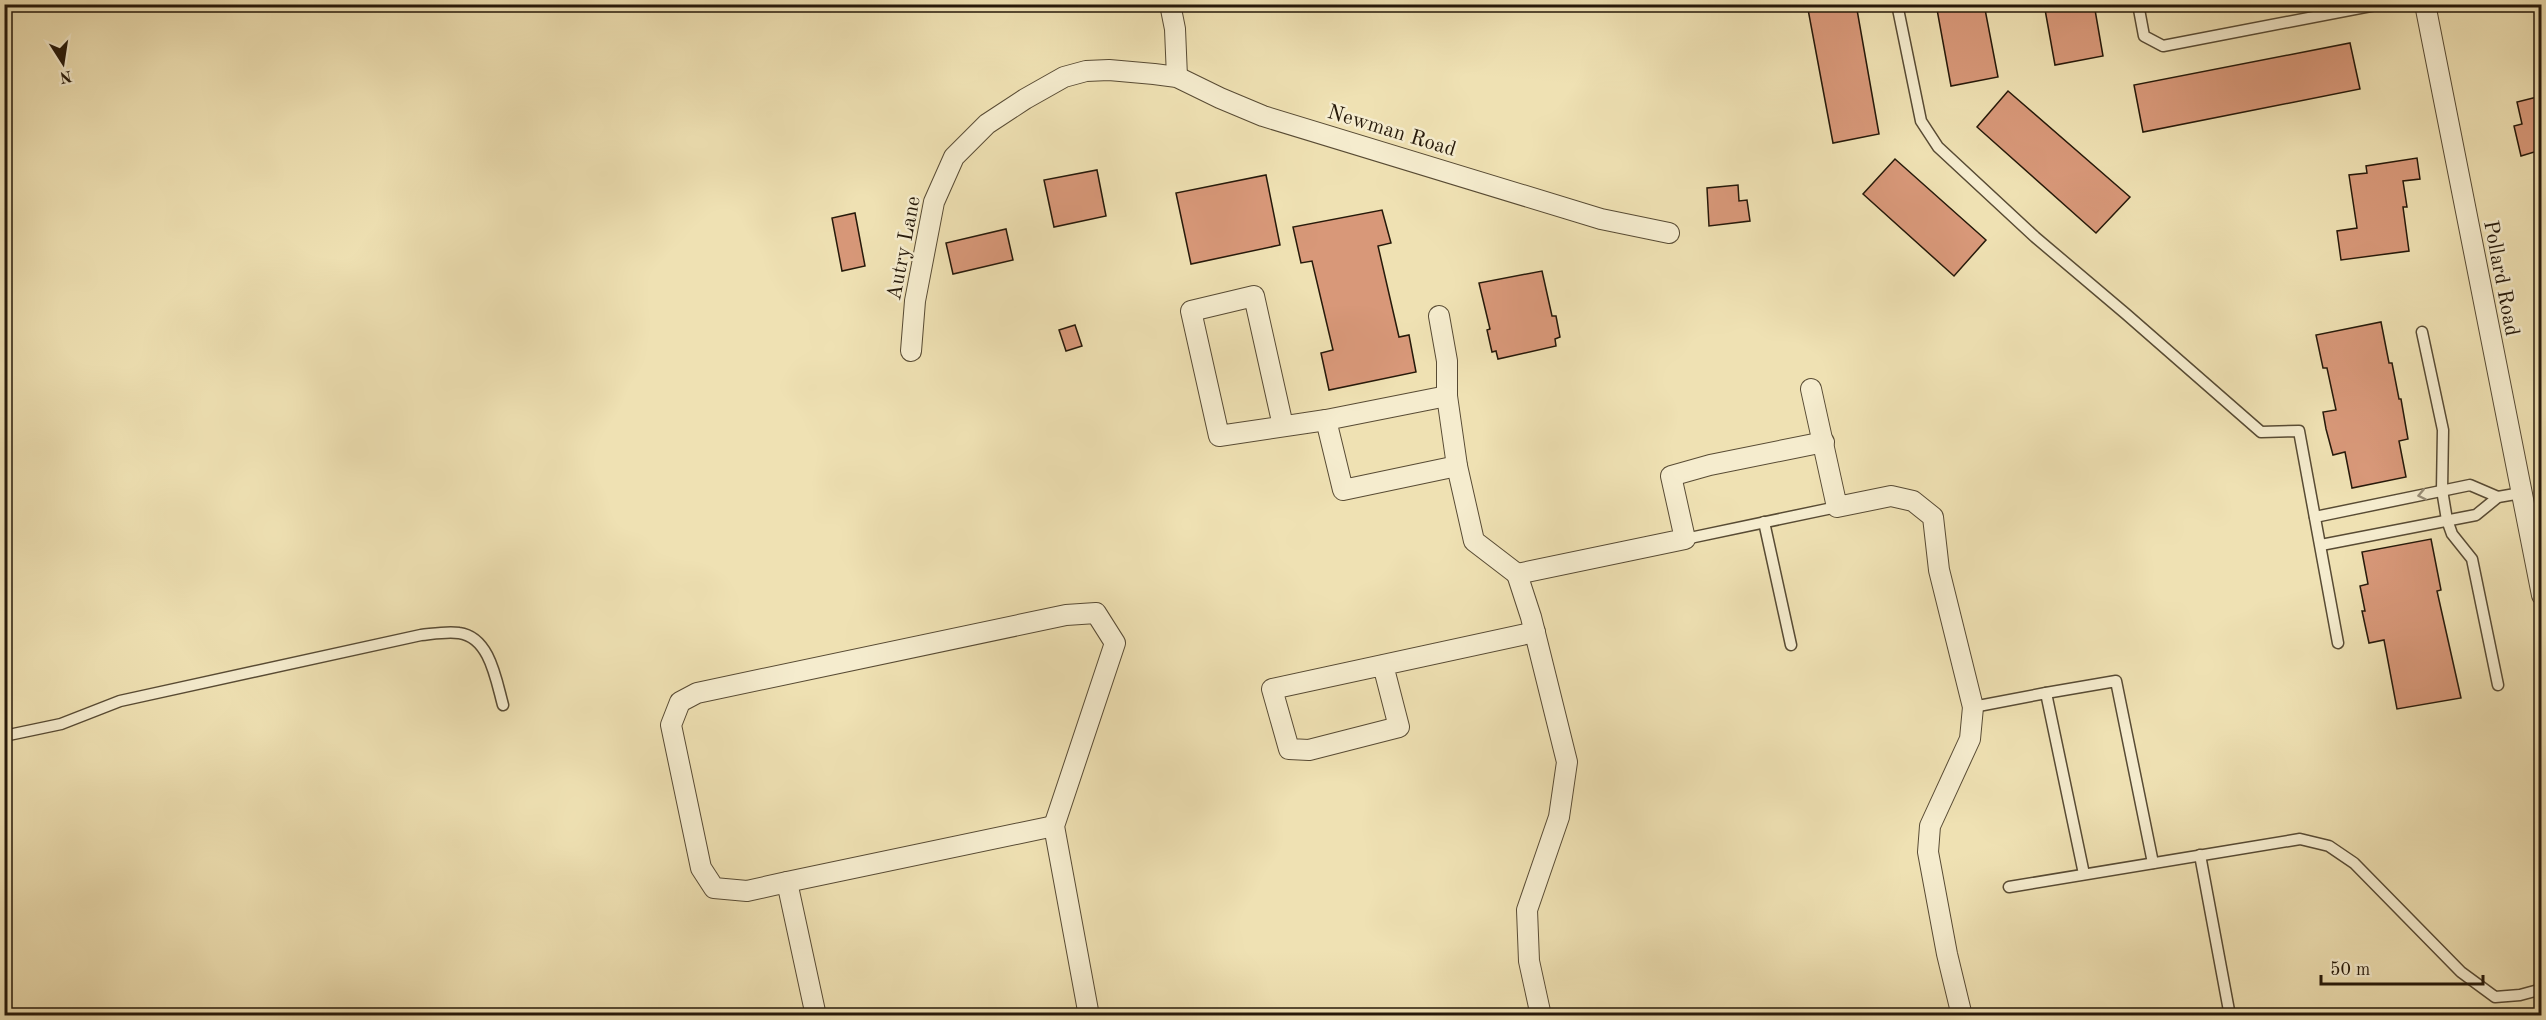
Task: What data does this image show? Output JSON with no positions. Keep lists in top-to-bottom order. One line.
{"streets":{"street":["Newman Road","Autry Lane","Pollard Road"]},"crossings":[["Newman Road","Autry Lane"]],"scale_bar":"50 m","north":"bottom"}
